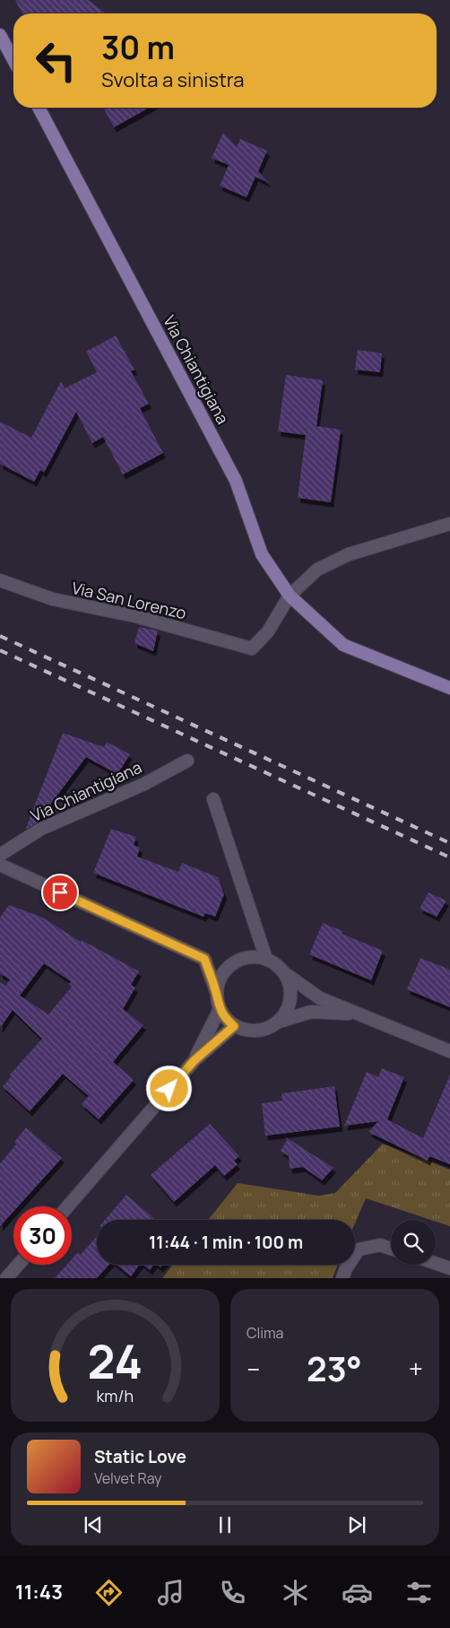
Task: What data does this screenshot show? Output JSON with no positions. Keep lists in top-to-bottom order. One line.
{"streets":{"main road":["Via Chiantigiana"],"street":["Via San Lorenzo"]},"crossings":[["Via Chiantigiana","Via San Lorenzo"]],"page":{"turn":["30 m","Svolta a sinistra"],"limit":"30","trip":"11:44 · 1 min · 100 m","tile":"Clima","heat":["−","23°","+"],"song":["Static Love","Velvet Ray"],"tabs":"11:43","gauge":["24","km/h"]}}
